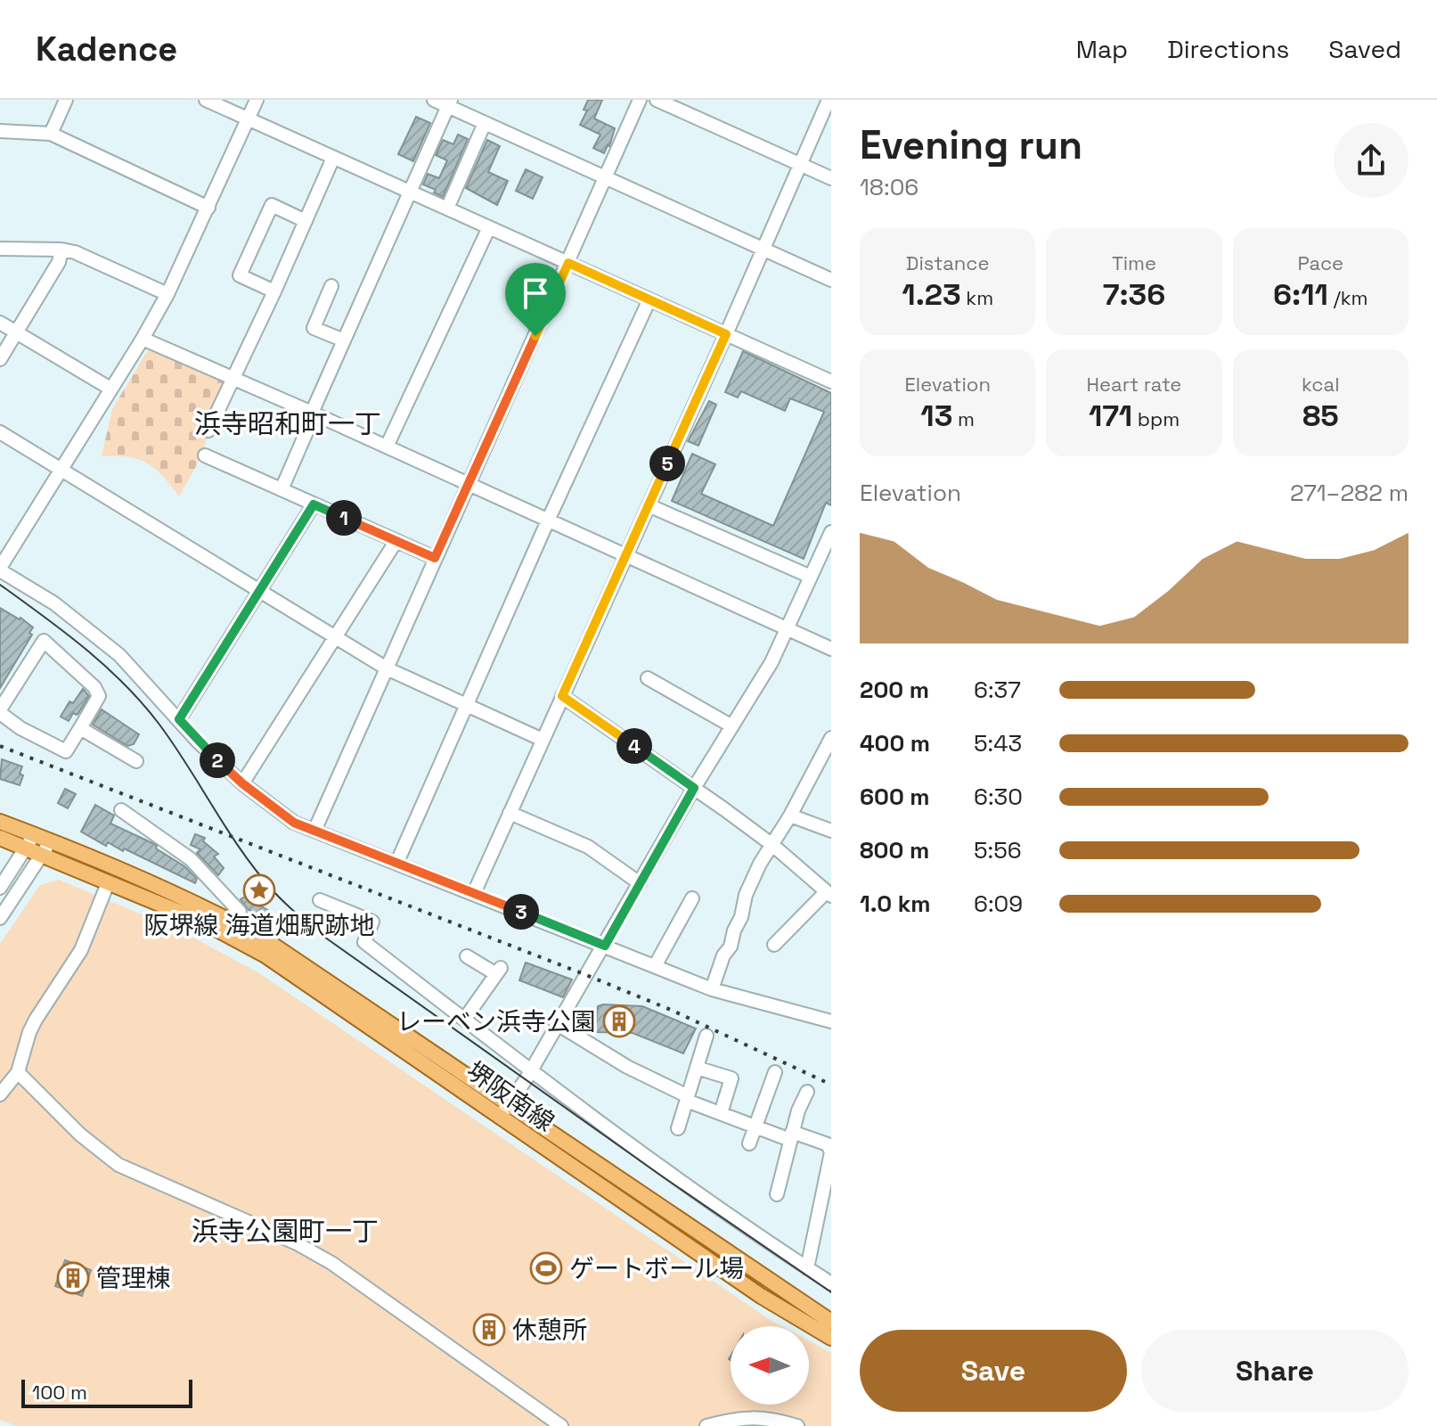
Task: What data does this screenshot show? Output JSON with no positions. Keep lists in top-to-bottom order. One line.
{"streets":{"main road":["堺阪南線"]},"districts":["浜寺昭和町一丁","浜寺公園町一丁"],"places":{"place":["阪堺線 海道畑駅跡地"],"building":["レーベン浜寺公園","管理棟","休憩所"],"sports":["ゲートボール場"]},"scale_bar":"100 m","north":"left","page":{"header":"Kadence","nav":["Map","Directions","Saved"],"heading":["Evening run","18:06"],"stats":[["Distance","1.23 km"],["Time","7:36"],["Pace","6:11 /km"],["Elevation","13 m"],["Heart rate","171 bpm"],["kcal","85"]],"pins":["5","1","4","2","3"],"chart":["Elevation","271–282 m"],"list":[{"name":"200 m","note":"6:37"},{"name":"400 m","note":"5:43"},{"name":"600 m","note":"6:30"},{"name":"800 m","note":"5:56"},{"name":"1.0 km","note":"6:09"}],"buttons":["Save","Share"],"scale":"100 m"}}
